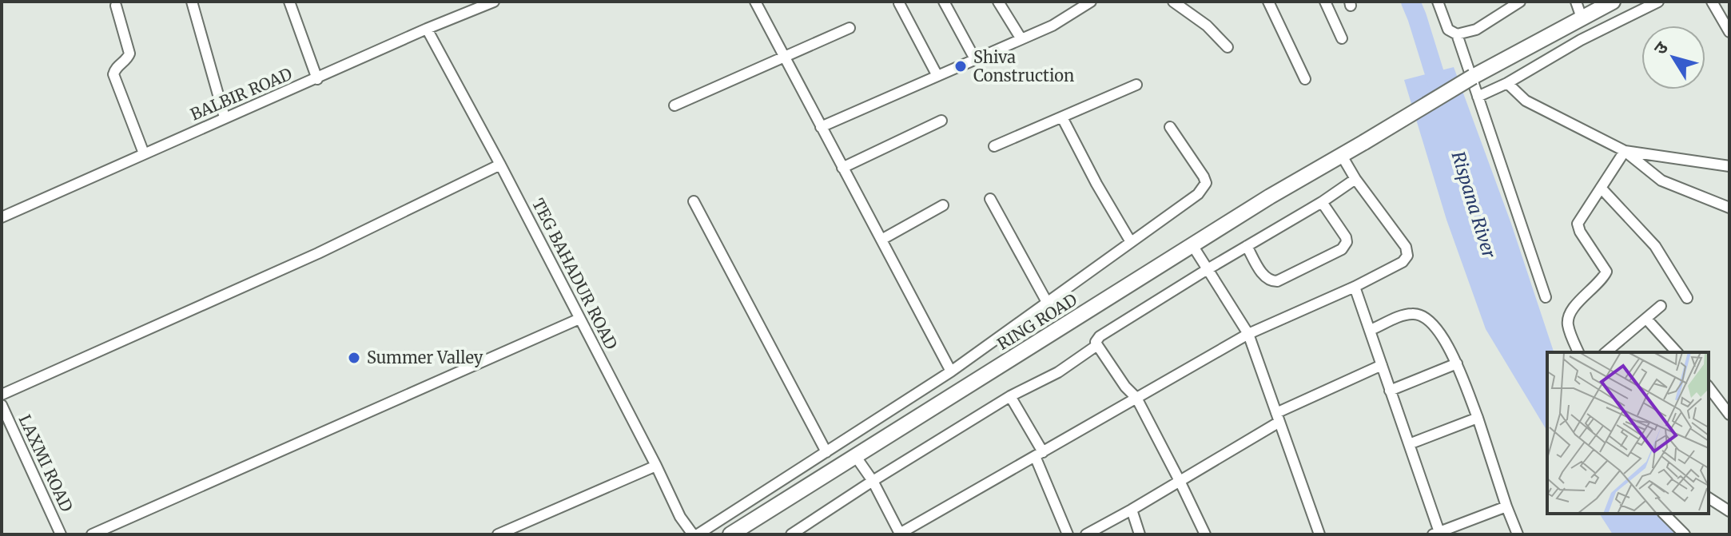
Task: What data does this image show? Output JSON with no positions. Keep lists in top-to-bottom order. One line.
{"streets":{"street":["BALBIR ROAD","TEG BAHADUR ROAD","RING ROAD","LAXMI ROAD"]},"crossings":[["BALBIR ROAD","TEG BAHADUR ROAD"]],"water":["Rispana River"],"places":["Shiva Construction","Summer Valley"],"north":"top left"}
